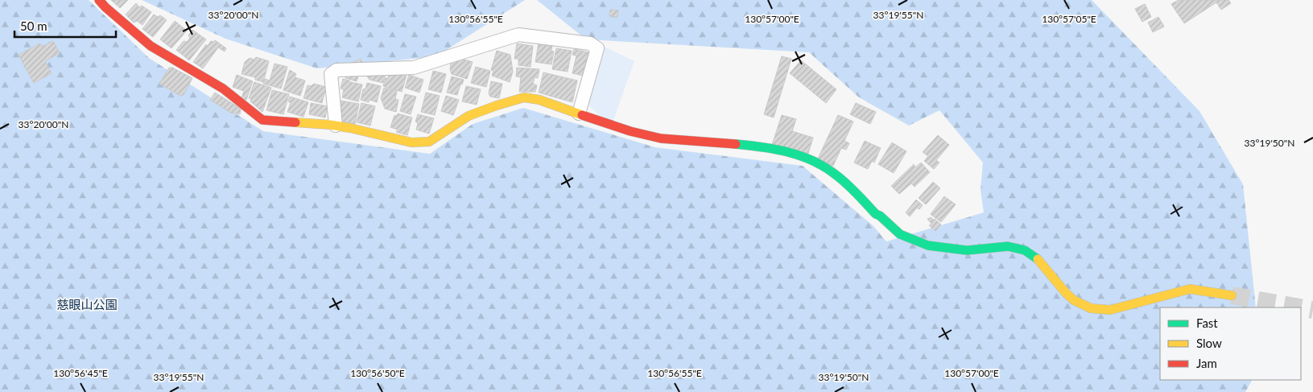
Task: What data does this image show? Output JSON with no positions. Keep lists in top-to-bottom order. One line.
{"parks":["慈眼山公園"],"legend":["Fast","Slow","Jam"],"scale_bar":"50 m","coordinates":["33°20'00\"N","33°19'55\"N","130°56'55\"E","130°57'00\"E","130°57'05\"E","33°19'50\"N","130°56'45\"E","130°56'50\"E"]}
